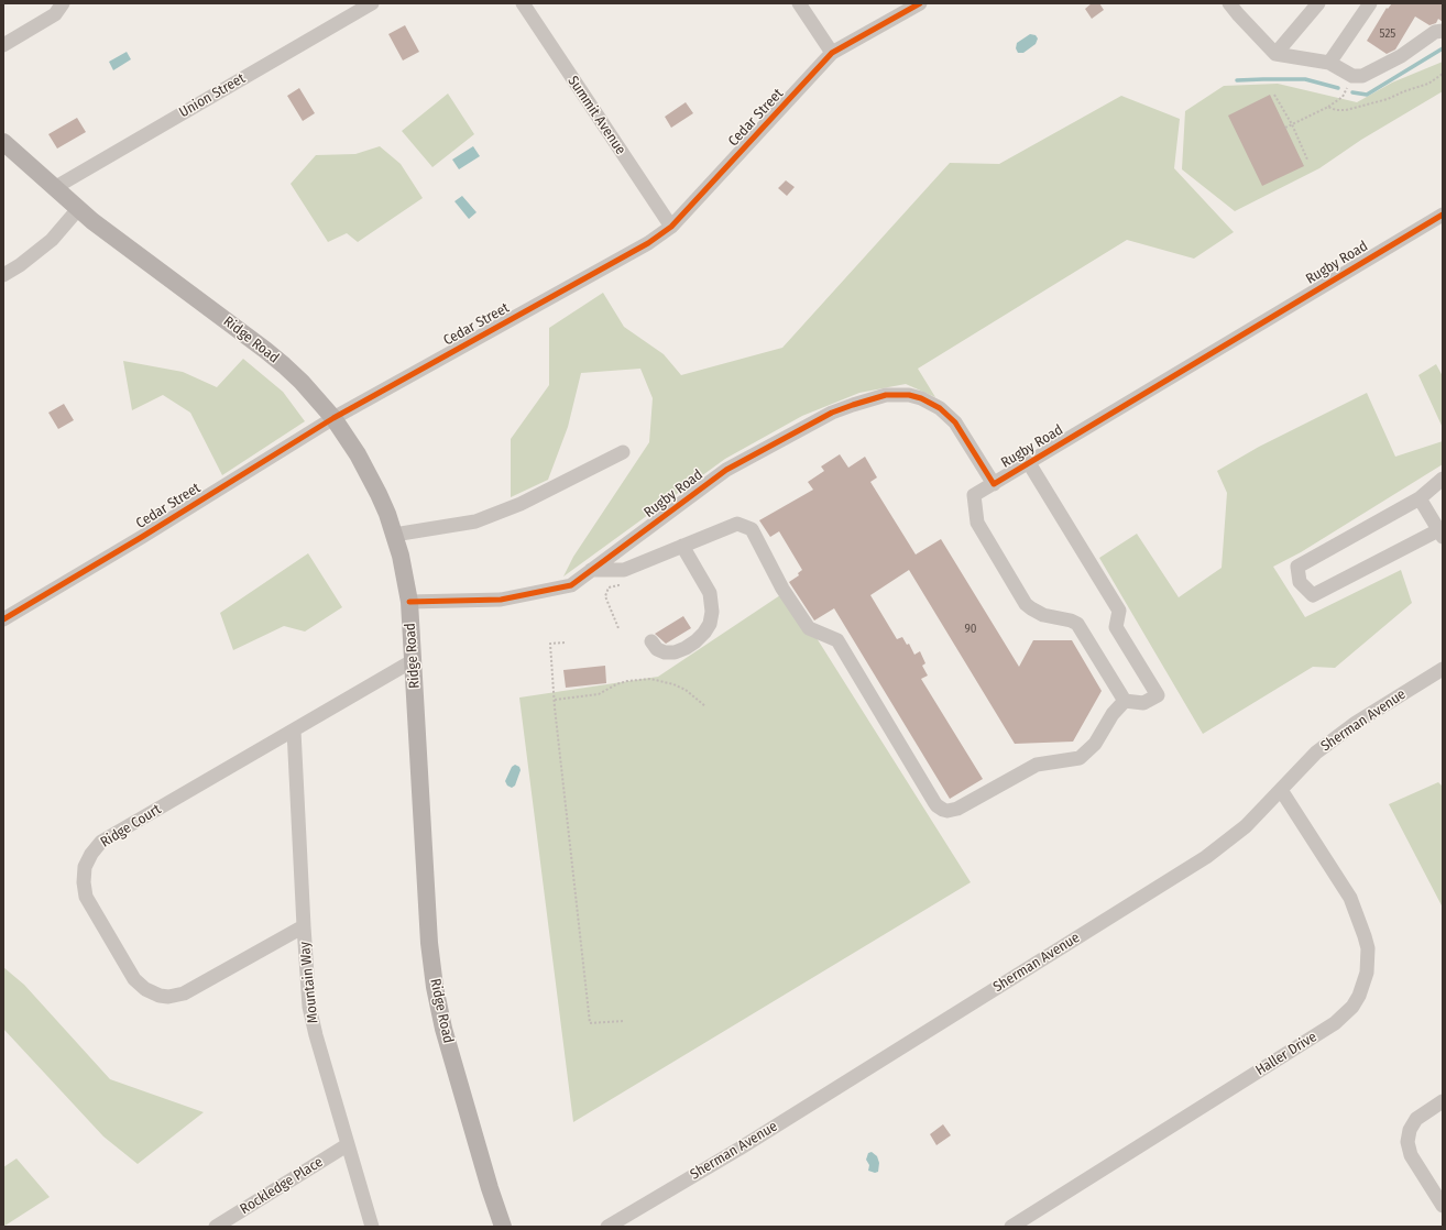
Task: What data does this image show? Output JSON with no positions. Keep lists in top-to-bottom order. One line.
{"streets":{"main road":["Ridge Road"],"street":["Union Street","Summit Avenue","Cedar Street","Rugby Road","Sherman Avenue","Ridge Court","Mountain Way","Haller Drive","Rockledge Place"]},"crossings":[["Union Street","Ridge Road"],["Summit Avenue","Cedar Street"],["Cedar Street","Ridge Road"],["Rugby Road","Ridge Road"],["Ridge Road","Ridge Court"],["Sherman Avenue","Haller Drive"],["Ridge Court","Mountain Way"],["Mountain Way","Rockledge Place"]],"house_numbers":["525","90"]}
